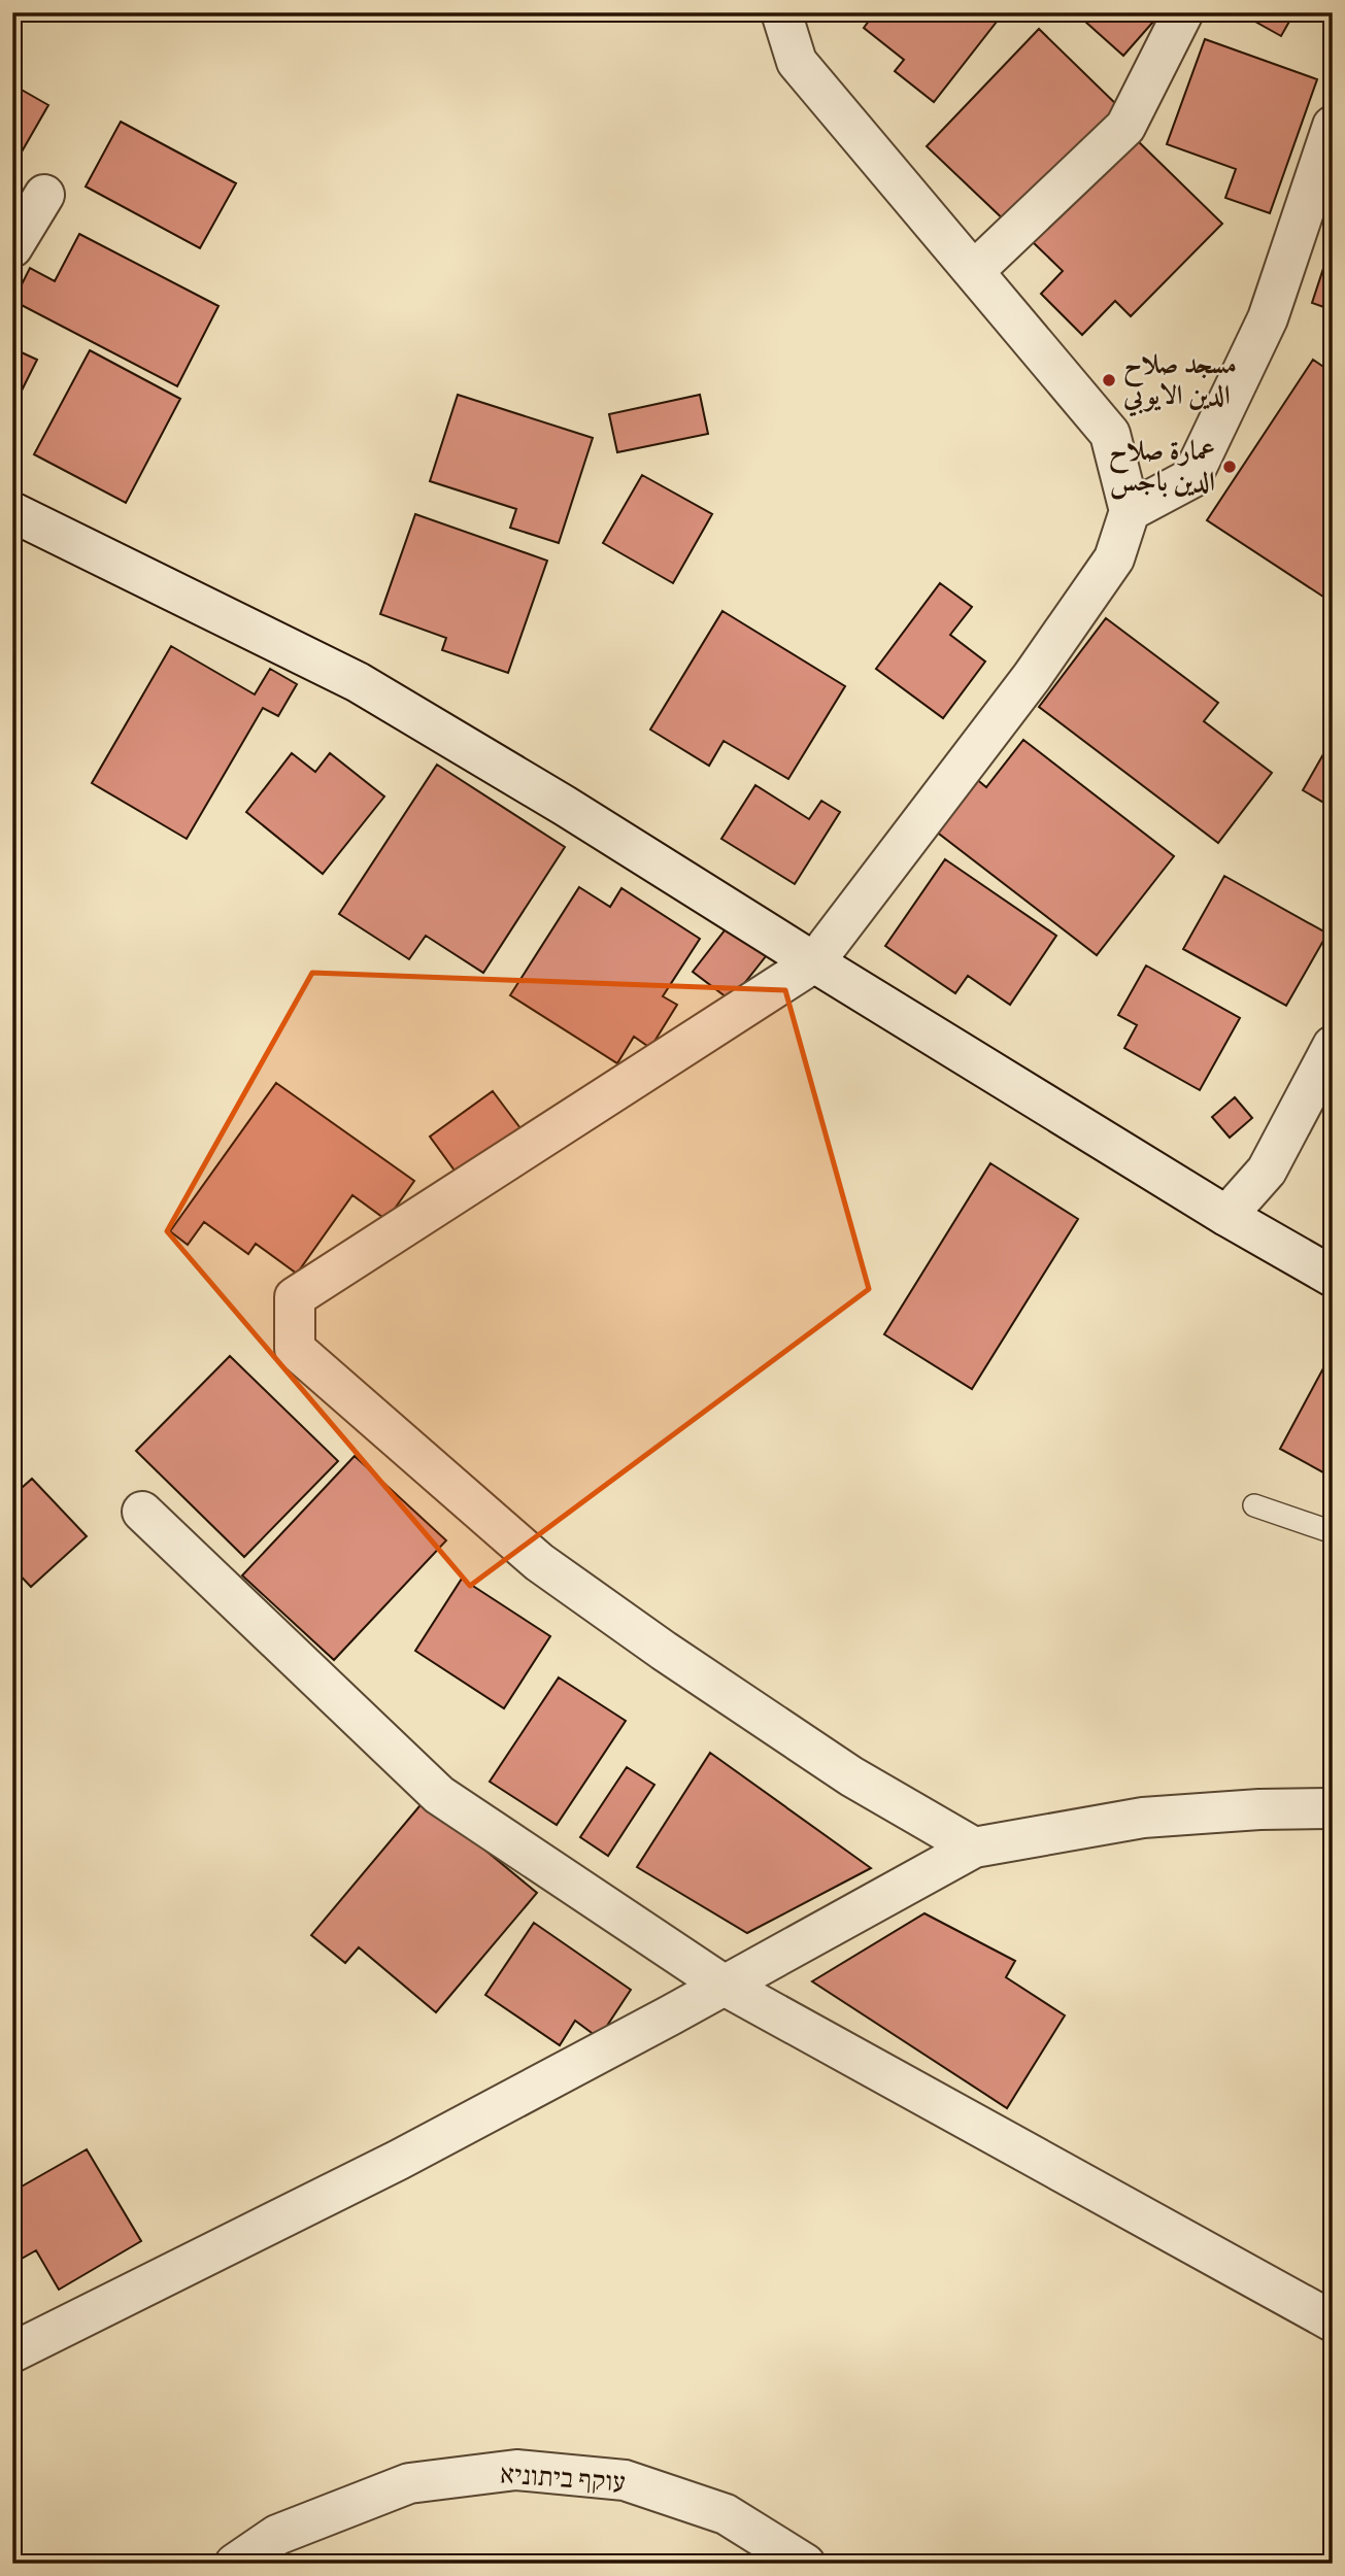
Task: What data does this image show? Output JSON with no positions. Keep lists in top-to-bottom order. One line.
{"streets":{"street":["עוקף ביתוניא"]},"places":["مسجد صلاح الدين الايوبي","عمارة صلاح الدين باجس"]}
